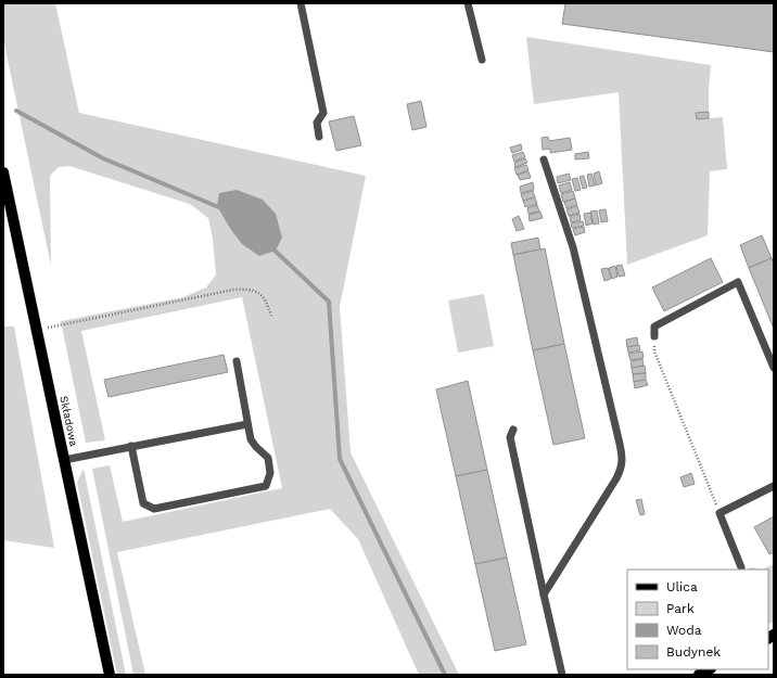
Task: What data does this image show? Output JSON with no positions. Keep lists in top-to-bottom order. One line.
{"streets":{"main road":["Składowa"]},"legend":["Ulica","Park","Woda","Budynek"]}
